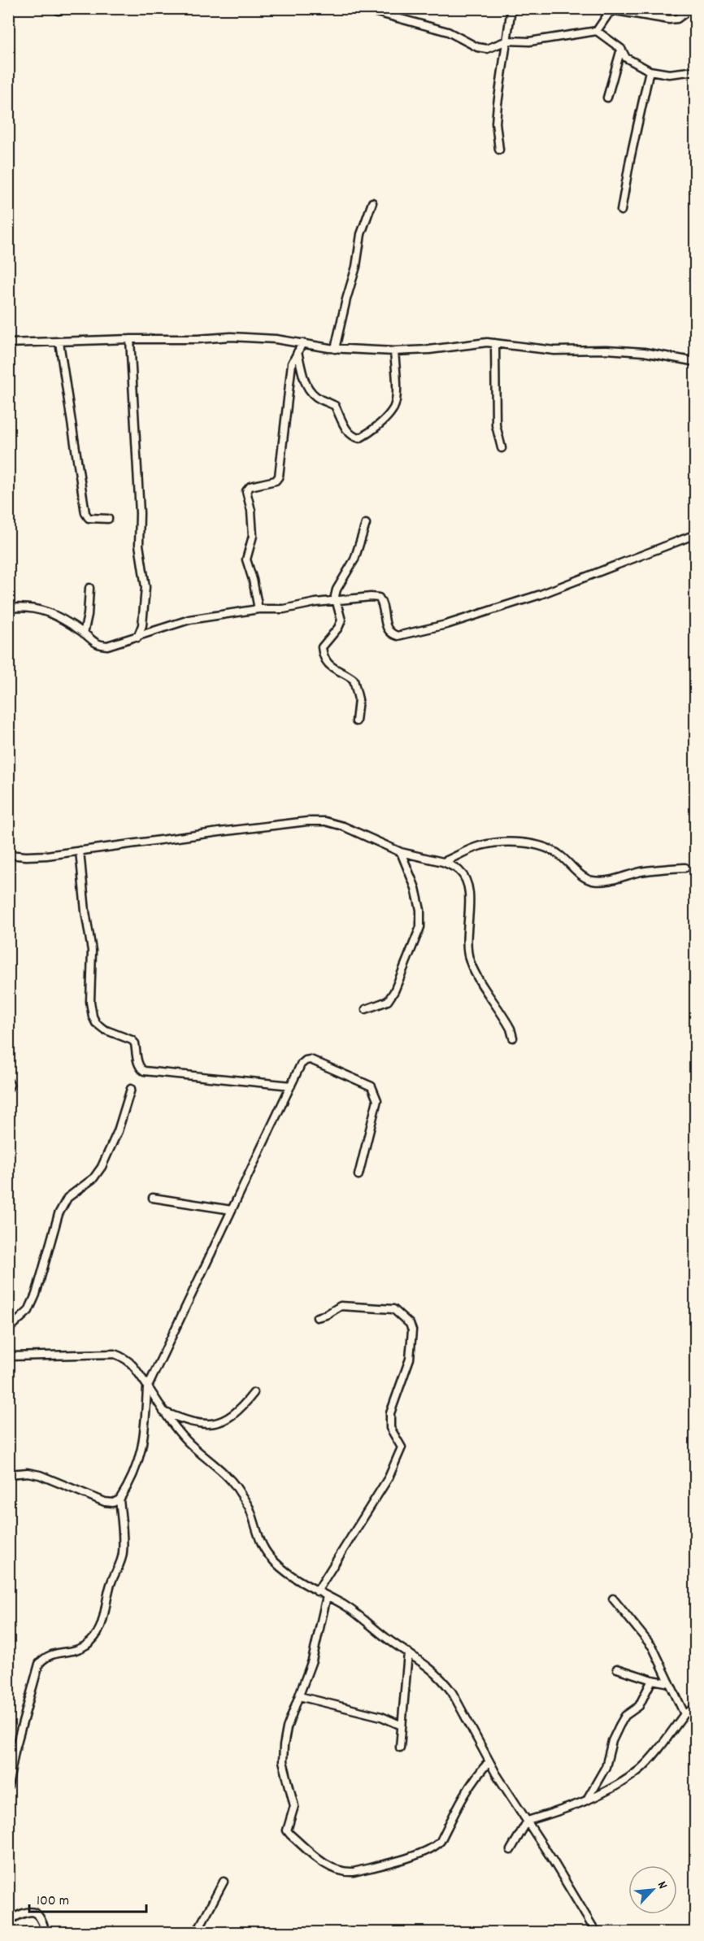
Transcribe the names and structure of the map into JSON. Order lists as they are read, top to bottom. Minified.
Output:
{"scale_bar":"100 m","north":"top right"}
